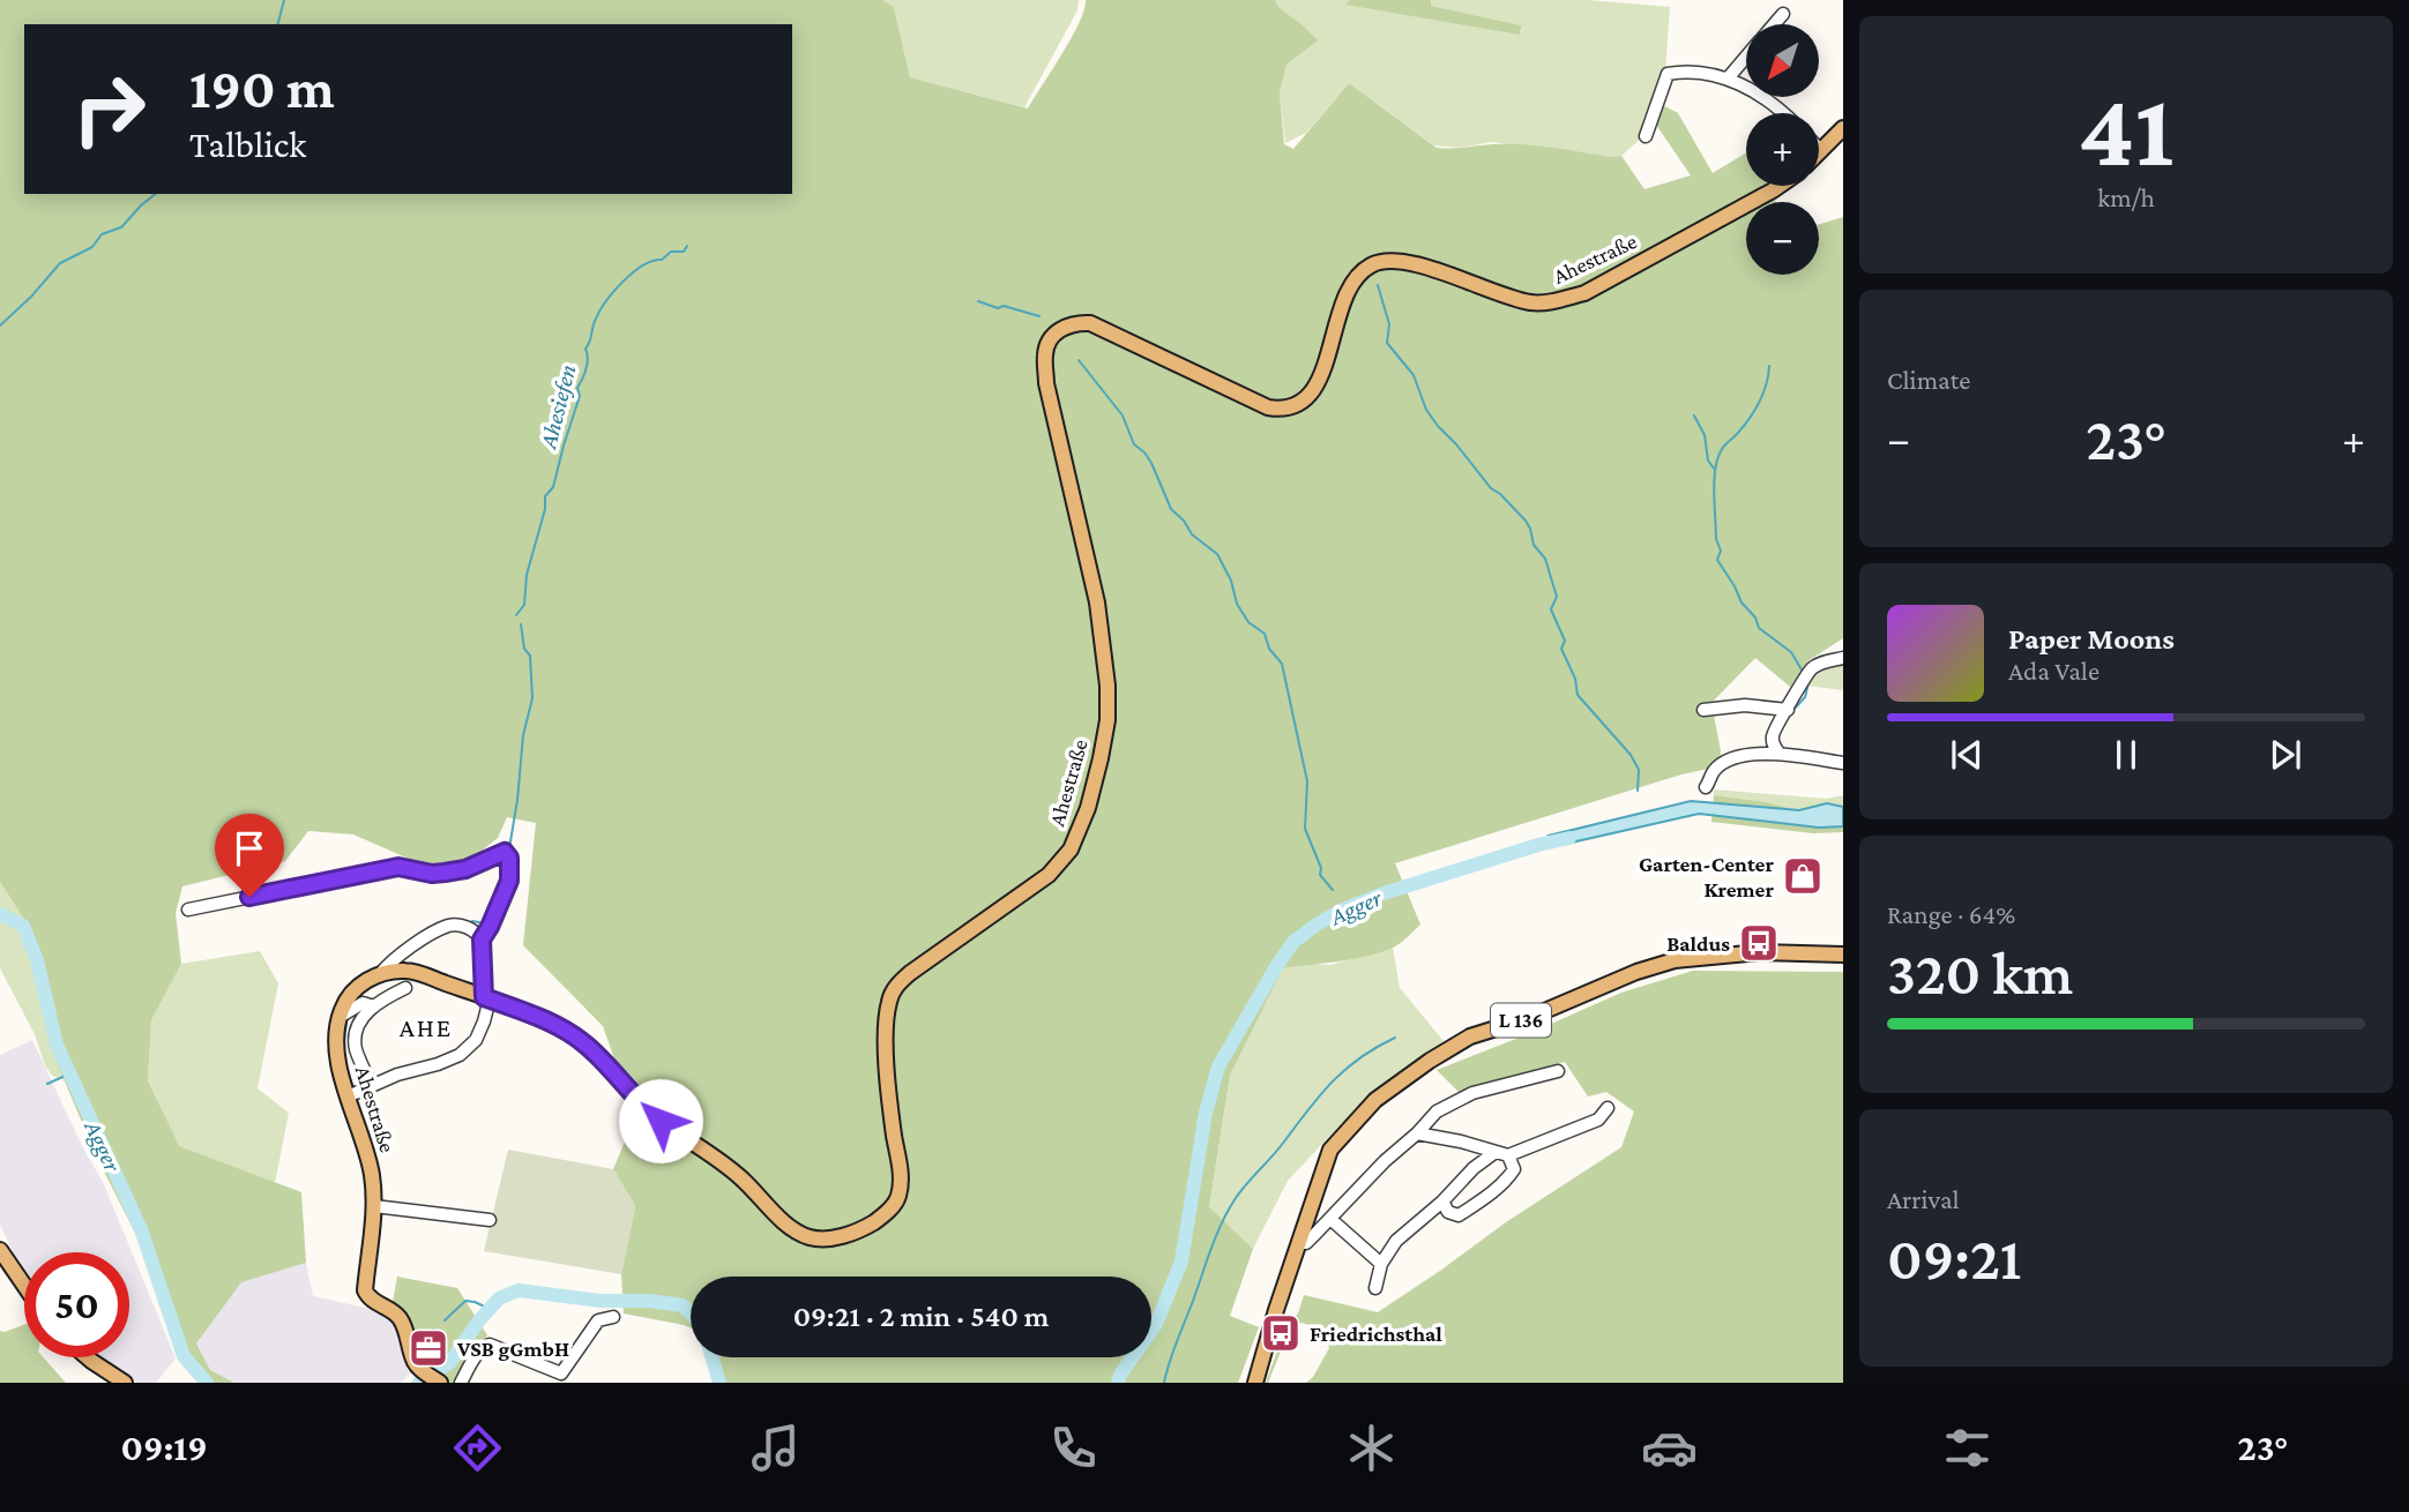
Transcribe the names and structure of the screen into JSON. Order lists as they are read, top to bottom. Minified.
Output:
{"streets":{"main road":["Ahestraße","L 136"]},"districts":["AHE"],"water":["Ahesiefen","Agger"],"places":{"shop":["Garten-Center Kremer"],"bus stop":["Baldus","Friedrichsthal"],"office":["VSB gGmbH"]},"north":"bottom left","page":{"tile":[["41","km/h"],"Climate",["Range · 64%","320 km"],["Arrival","09:21"]],"map_buttons":["+","−"],"turn":["190 m","Talblick"],"heat":["−","23°","+"],"song":["Paper Moons","Ada Vale"],"limit":"50","trip":"09:21 · 2 min · 540 m","tabs":["09:19","23°"]}}
